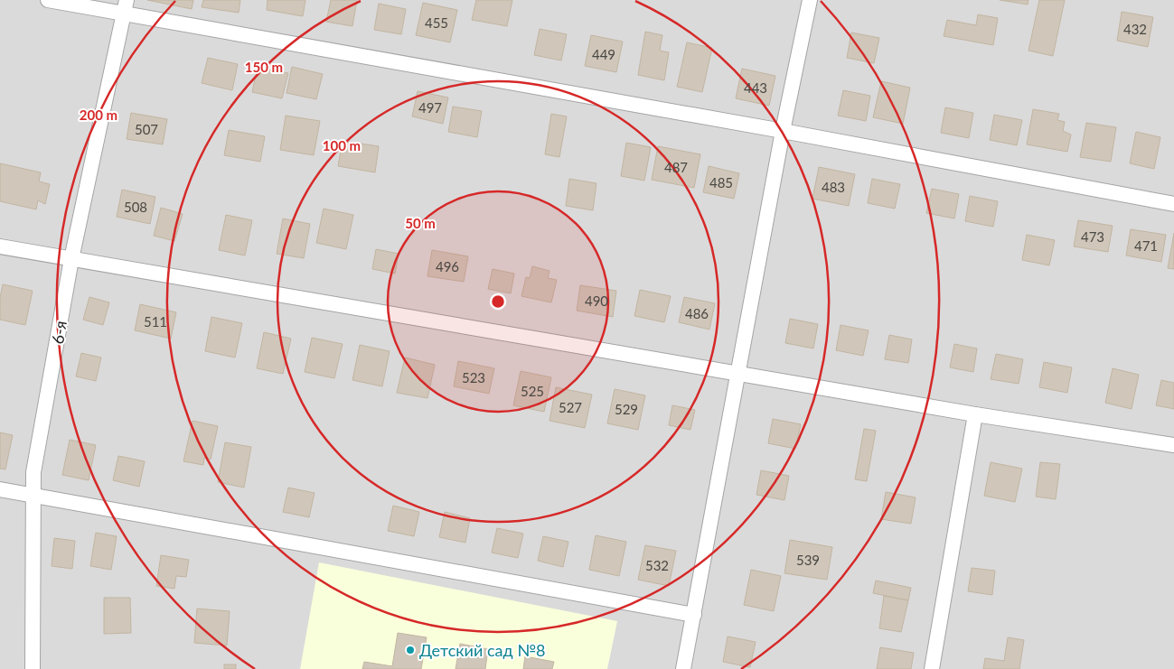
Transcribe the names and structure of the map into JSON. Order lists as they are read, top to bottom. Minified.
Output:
{"streets":{"street":["6-я"]},"places":["Детский сад №8"],"house_numbers":["455","432","449","443","497","507","487","485","483","508","473","471","496","490","486","511","523","525","527","529","539","532"],"rings":["150 m","200 m","100 m","50 m"]}
